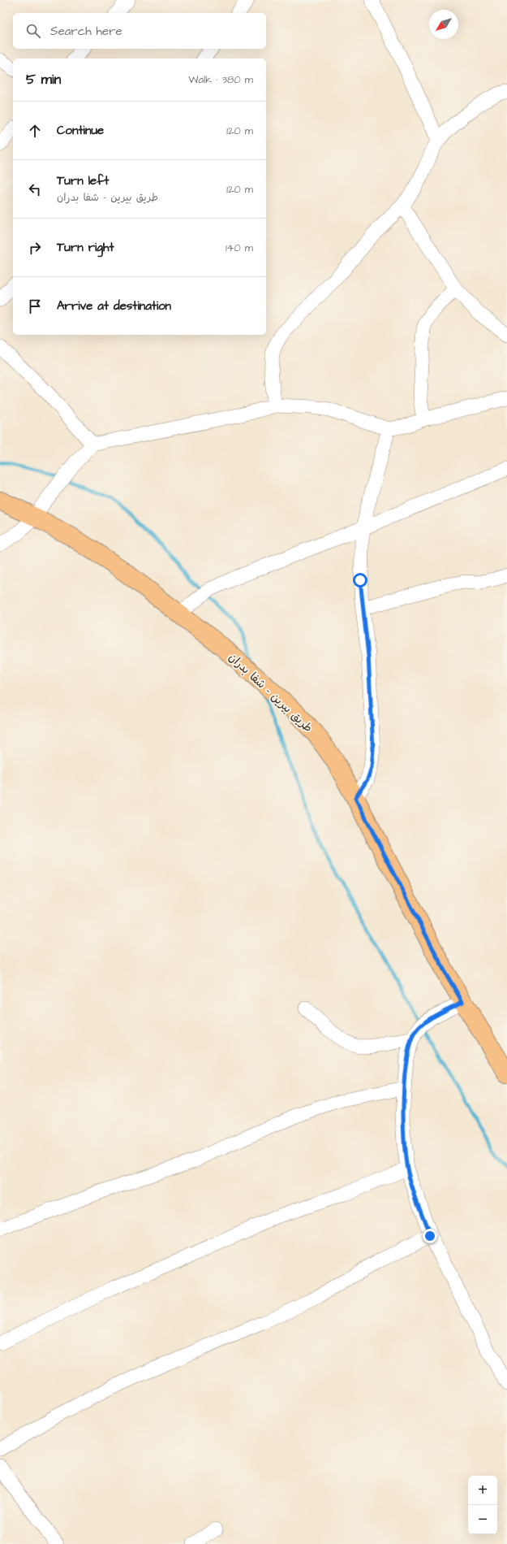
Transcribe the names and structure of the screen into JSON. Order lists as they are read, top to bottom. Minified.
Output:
{"streets":{"main road":["طريق بيرين - شفا بدران"]},"north":"bottom left","page":{"search":"Search here","heading":["5 min","Walk · 380 m"],"list":[["Continue","120 m"],["Turn left","طريق بيرين - شفا بدران","120 m"],["Turn right","140 m"],"Arrive at destination"],"map_buttons":["+","−"]}}
